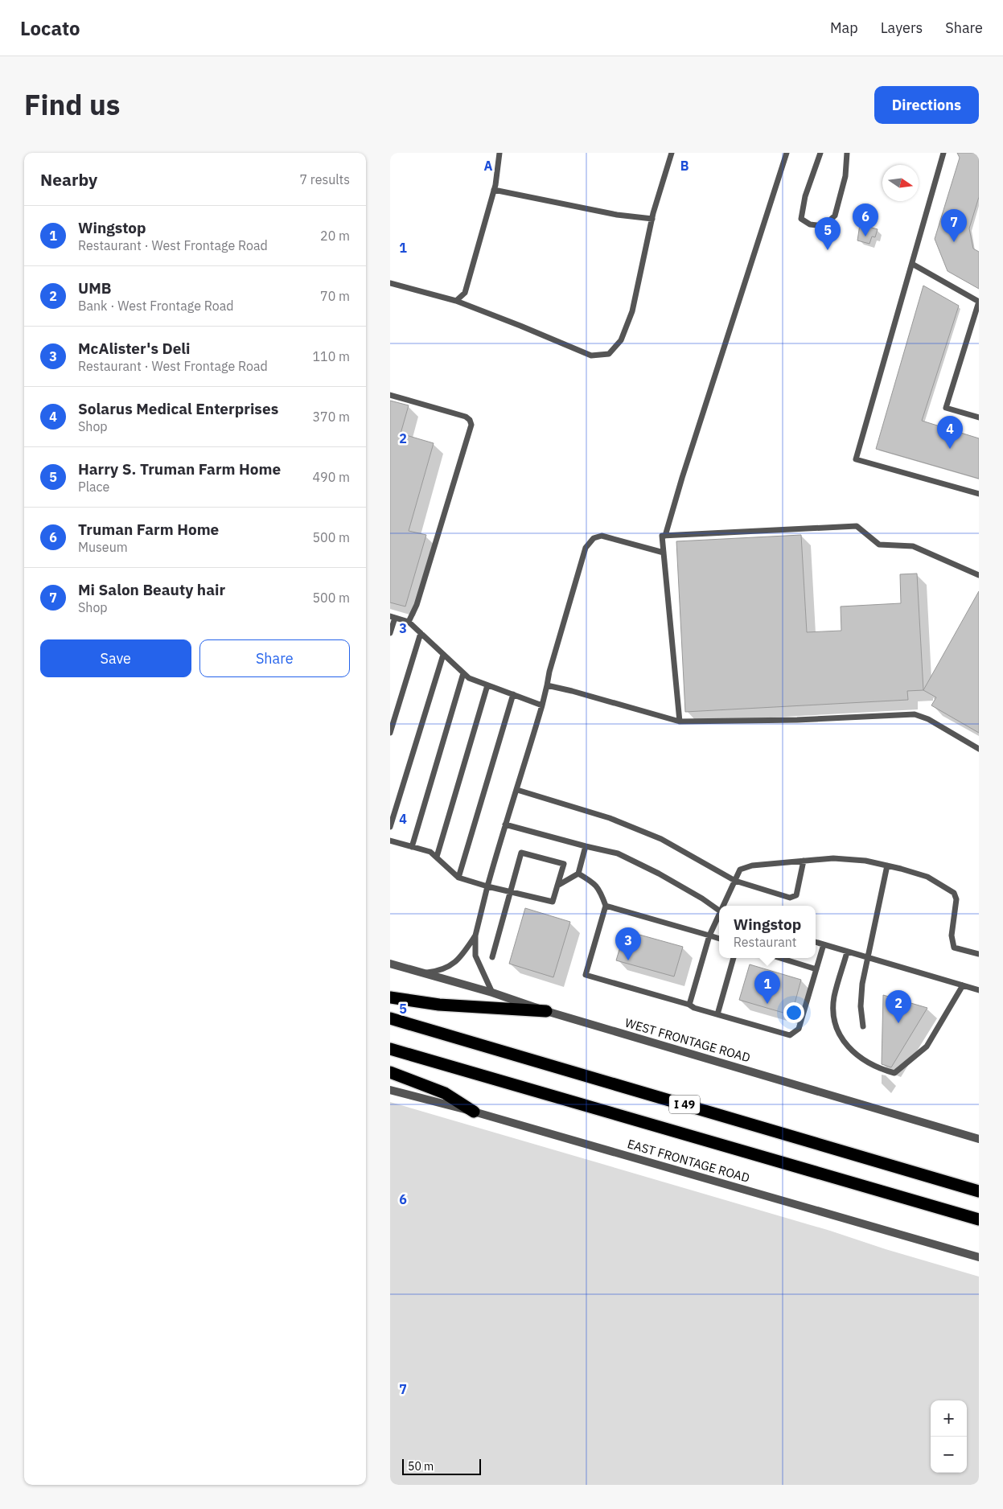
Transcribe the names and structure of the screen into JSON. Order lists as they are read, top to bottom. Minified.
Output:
{"streets":{"highway":["I 49"],"street":["WEST FRONTAGE ROAD","EAST FRONTAGE ROAD"]},"scale_bar":"50 m","north":"right","page":{"header":"Locato","nav":["Map","Layers","Share"],"title":"Find us","buttons":["Directions",["Save","Share"]],"heading":["Nearby","7 results"],"pins":["6","7","5","4","3","1","2"],"list":[{"mark":"1","name":"Wingstop","note":"Restaurant · West Frontage Road","value":"20 m"},{"mark":"2","name":"UMB","note":"Bank · West Frontage Road","value":"70 m"},{"mark":"3","name":"McAlister's Deli","note":"Restaurant · West Frontage Road","value":"110 m"},{"mark":"4","name":"Solarus Medical Enterprises","note":"Shop","value":"370 m"},{"mark":"5","name":"Harry S. Truman Farm Home","note":"Place","value":"490 m"},{"mark":"6","name":"Truman Farm Home","note":"Museum","value":"500 m"},{"mark":"7","name":"Mi Salon Beauty hair","note":"Shop","value":"500 m"}],"popup":["Wingstop","Restaurant"],"map_buttons":["+","−"],"scale":"50 m"},"grid":{"columns":["A","B"],"rows":["1","2","3","4","5","6","7"]}}
